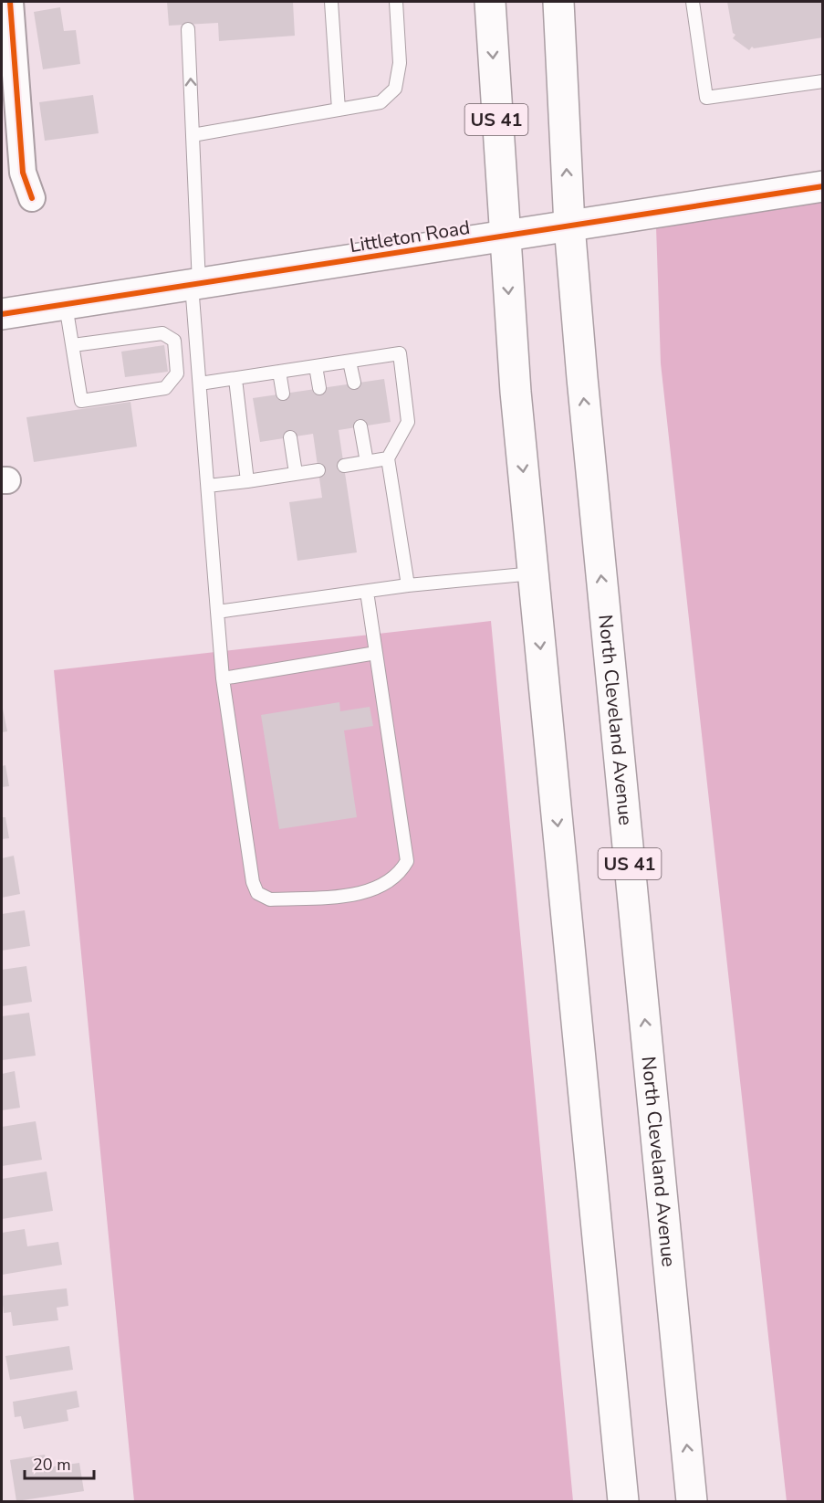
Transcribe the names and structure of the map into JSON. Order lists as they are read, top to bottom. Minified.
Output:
{"streets":{"main road":["US 41","Littleton Road","North Cleveland Avenue"]},"crossings":[["US 41","Littleton Road"],["Littleton Road","North Cleveland Avenue"]],"scale_bar":"20 m"}
